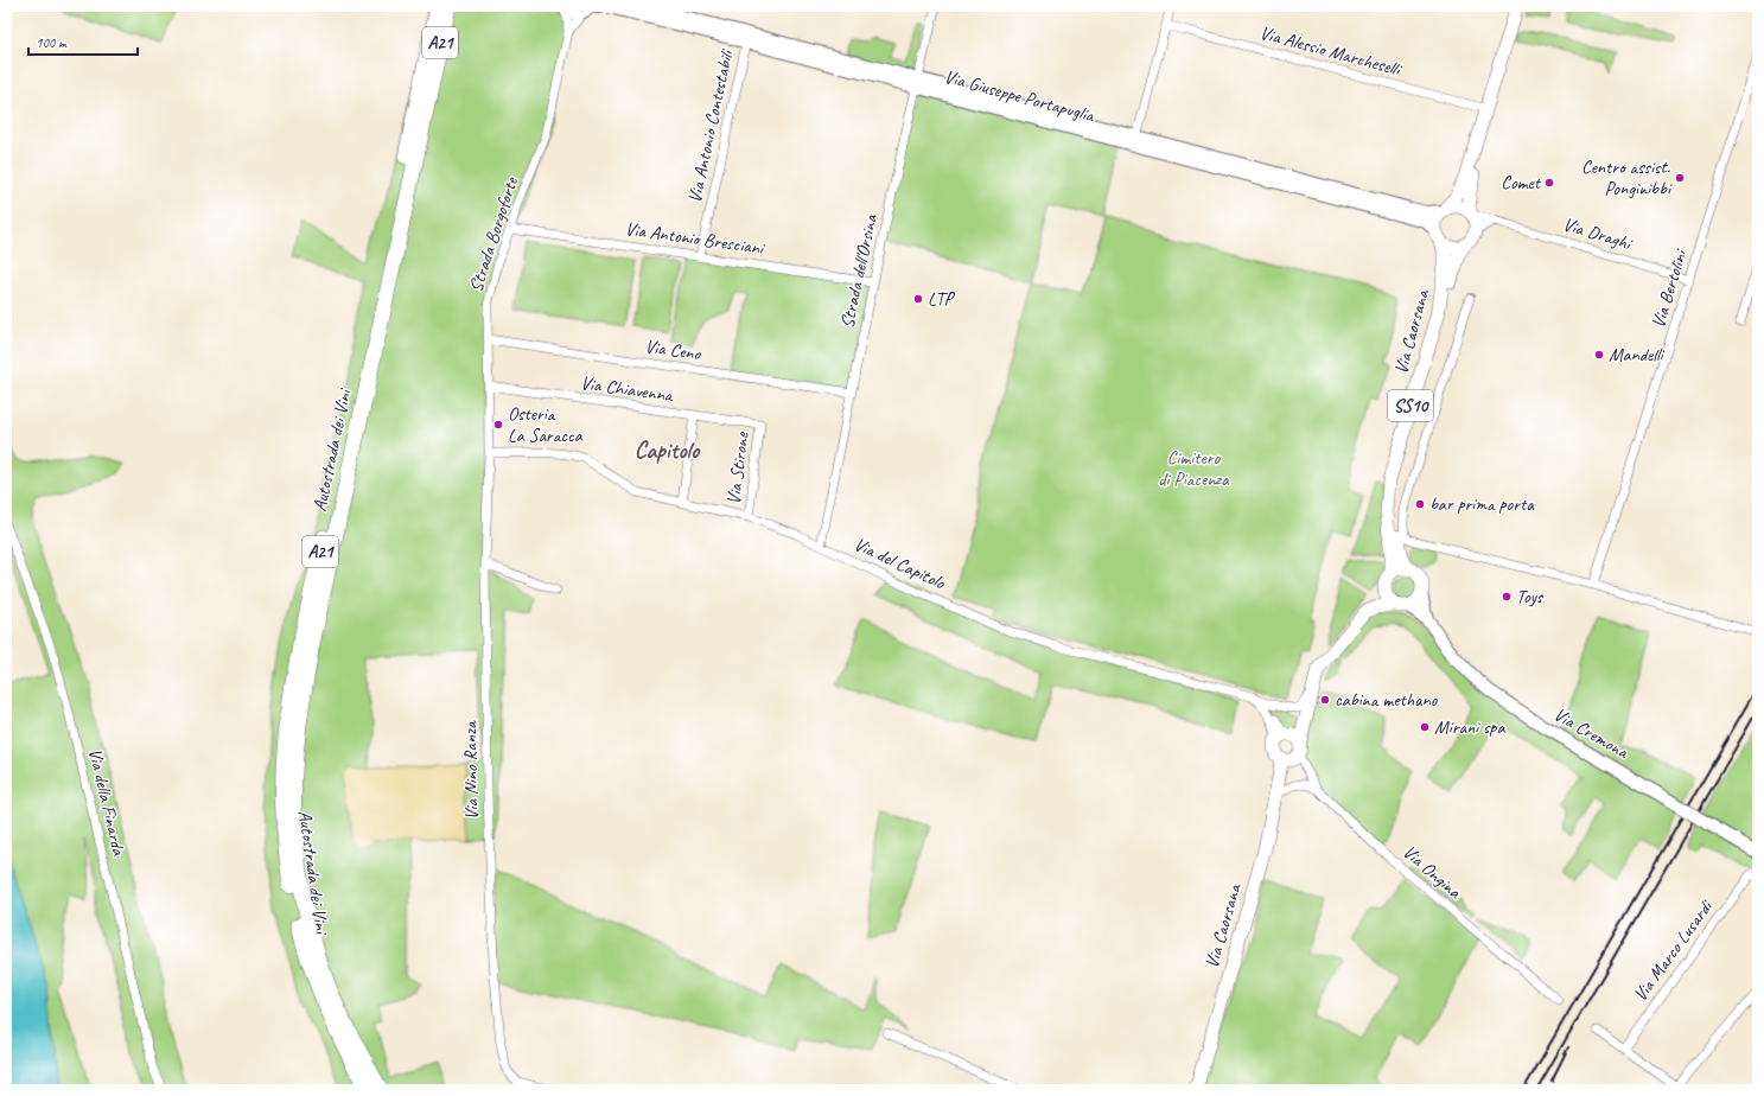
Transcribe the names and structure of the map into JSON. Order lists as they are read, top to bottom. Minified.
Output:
{"streets":{"highway":["A21","Autostrada dei Vini"],"main road":["Via Giuseppe Portapuglia","Via Caorsana","SS10","Via Cremona"],"street":["Via Alessio Marcheselli","Via Antonio Contestabili","Via Draghi","Strada Borgoforte","Via Antonio Bresciani","Strada dell'Orsina","Via Bertolini","Via Ceno","Via Chiavenna","Via Stirone","Via del Capitolo","Via Nino Ranza","Via della Finarda","Via Ongina","Via Marco Lusardi"]},"crossings":[["Via Alessio Marcheselli","SS10"],["Via Giuseppe Portapuglia","Via Antonio Contestabili"],["Via Giuseppe Portapuglia","Via Draghi"],["Via Giuseppe Portapuglia","Strada Borgoforte"],["Via Giuseppe Portapuglia","Strada dell'Orsina"],["Via Giuseppe Portapuglia","Via Caorsana"],["Via Giuseppe Portapuglia","SS10"],["Via Antonio Contestabili","Via Antonio Bresciani"],["Via Draghi","Via Bertolini"],["Via Draghi","Via Caorsana"],["Via Draghi","SS10"],["Strada Borgoforte","Via Antonio Bresciani"],["Strada Borgoforte","Via Ceno"],["Strada Borgoforte","Via Chiavenna"],["Strada Borgoforte","Via del Capitolo"],["Strada Borgoforte","Via Nino Ranza"],["Via Antonio Bresciani","Strada dell'Orsina"],["Strada dell'Orsina","Via Ceno"],["Strada dell'Orsina","Via del Capitolo"],["Via Caorsana","SS10"],["Via Chiavenna","Via Stirone"],["SS10","Via Cremona"],["Via Stirone","Via del Capitolo"],["Via del Capitolo","Via Nino Ranza"]],"districts":["Capitolo"],"parks":["Cimitero di Piacenza"],"places":["Centro assist. Ponginibbi","Comet","LTP","Mandelli","Osteria La Saracca","bar prima porta","Toys","cabina methano","Mirani spa"],"scale_bar":"100 m"}
